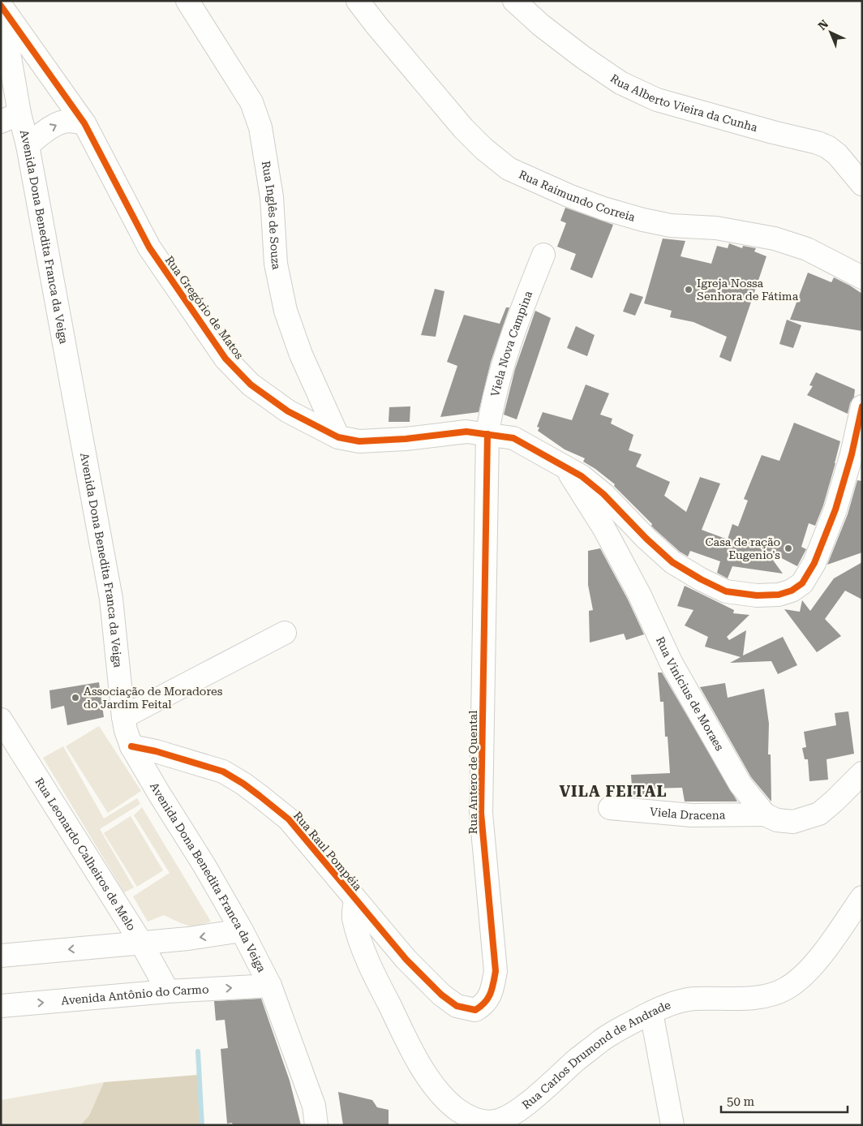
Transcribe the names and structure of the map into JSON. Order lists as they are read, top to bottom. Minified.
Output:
{"streets":{"street":["Rua Alberto Vieira da Cunha","Rua Raimundo Correia","Rua Inglês de Souza","Avenida Dona Benedita Franca da Veiga","Rua Gregório de Matos","Viela Nova Campina","Rua Vinícius de Moraes","Rua Antero de Quental","Viela Dracena","Rua Raul Pompéia","Rua Leonardo Calheiros de Melo","Avenida Antônio do Carmo","Rua Carlos Drumond de Andrade"]},"crossings":[["Rua Inglês de Souza","Rua Gregório de Matos"],["Avenida Dona Benedita Franca da Veiga","Rua Gregório de Matos"],["Avenida Dona Benedita Franca da Veiga","Rua Raul Pompéia"],["Avenida Dona Benedita Franca da Veiga","Avenida Antônio do Carmo"],["Rua Gregório de Matos","Viela Nova Campina"],["Rua Gregório de Matos","Rua Vinícius de Moraes"],["Rua Gregório de Matos","Rua Antero de Quental"],["Viela Nova Campina","Rua Antero de Quental"],["Rua Vinícius de Moraes","Viela Dracena"],["Rua Antero de Quental","Rua Raul Pompéia"],["Rua Antero de Quental","Rua Carlos Drumond de Andrade"],["Rua Raul Pompéia","Rua Carlos Drumond de Andrade"],["Rua Leonardo Calheiros de Melo","Avenida Antônio do Carmo"]],"districts":["VILA FEITAL"],"places":["Igreja Nossa Senhora de Fátima","Casa de ração Eugenio's","Associação de Moradores do Jardim Feital"],"scale_bar":"50 m","north":"top left"}
